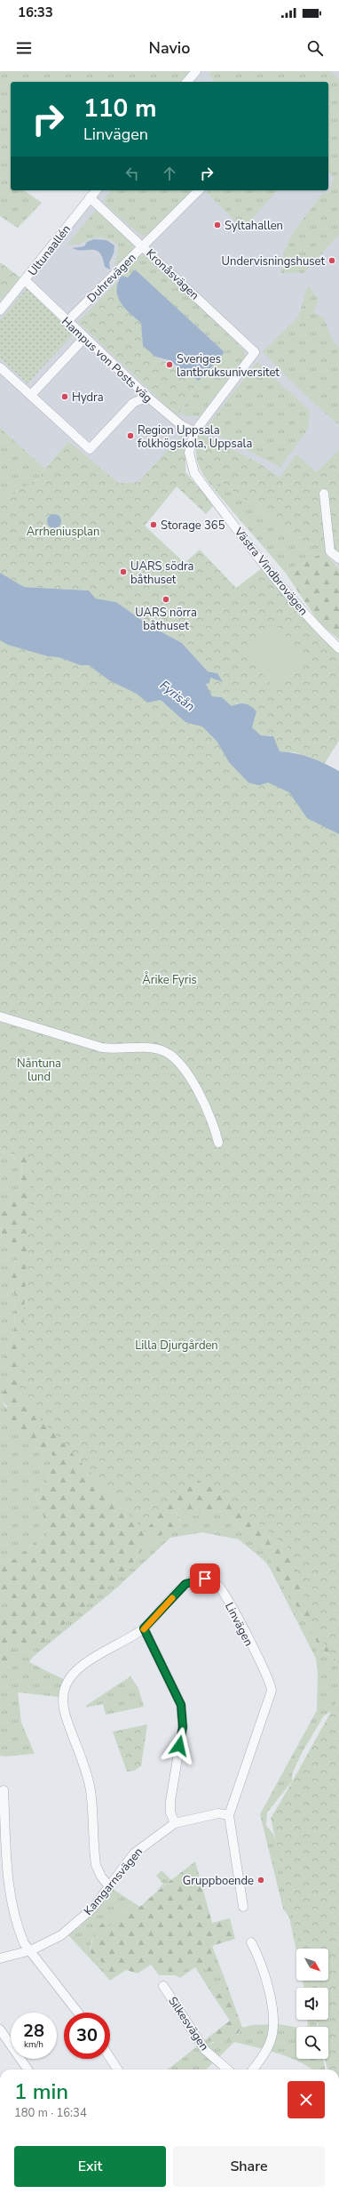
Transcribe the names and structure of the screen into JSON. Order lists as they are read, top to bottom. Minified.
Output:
{"streets":{"street":["Ultunaallén","Kronåsvägen","Duhrevägen","Hampus von Posts väg","Västra Vindbrovägen","Linvägen","Kamgarnsvägen","Silkesvägen"]},"crossings":[["Ultunaallén","Kronåsvägen"],["Ultunaallén","Hampus von Posts väg"],["Kronåsvägen","Duhrevägen"],["Kronåsvägen","Hampus von Posts väg"],["Kronåsvägen","Västra Vindbrovägen"],["Duhrevägen","Hampus von Posts väg"],["Hampus von Posts väg","Västra Vindbrovägen"],["Linvägen","Kamgarnsvägen"]],"water":["Fyrisån"],"parks":["Arrheniusplan","Årike Fyris","Nåntuna lund","Lilla Djurgården"],"places":["Syltahallen","Undervisningshuset","Sveriges lantbruksuniversitet","Hydra","Region Uppsala folkhögskola, Uppsala","Storage 365","UARS södra båthuset","UARS nörra båthuset","Gruppboende"],"north":"bottom right","page":{"status":"16:33","header":"Navio","turn":["110 m","Linvägen"],"speed":"28 km/h","limit":"30","heading":["1 min","180 m · 16:34"],"buttons":["Exit","Share"]}}
